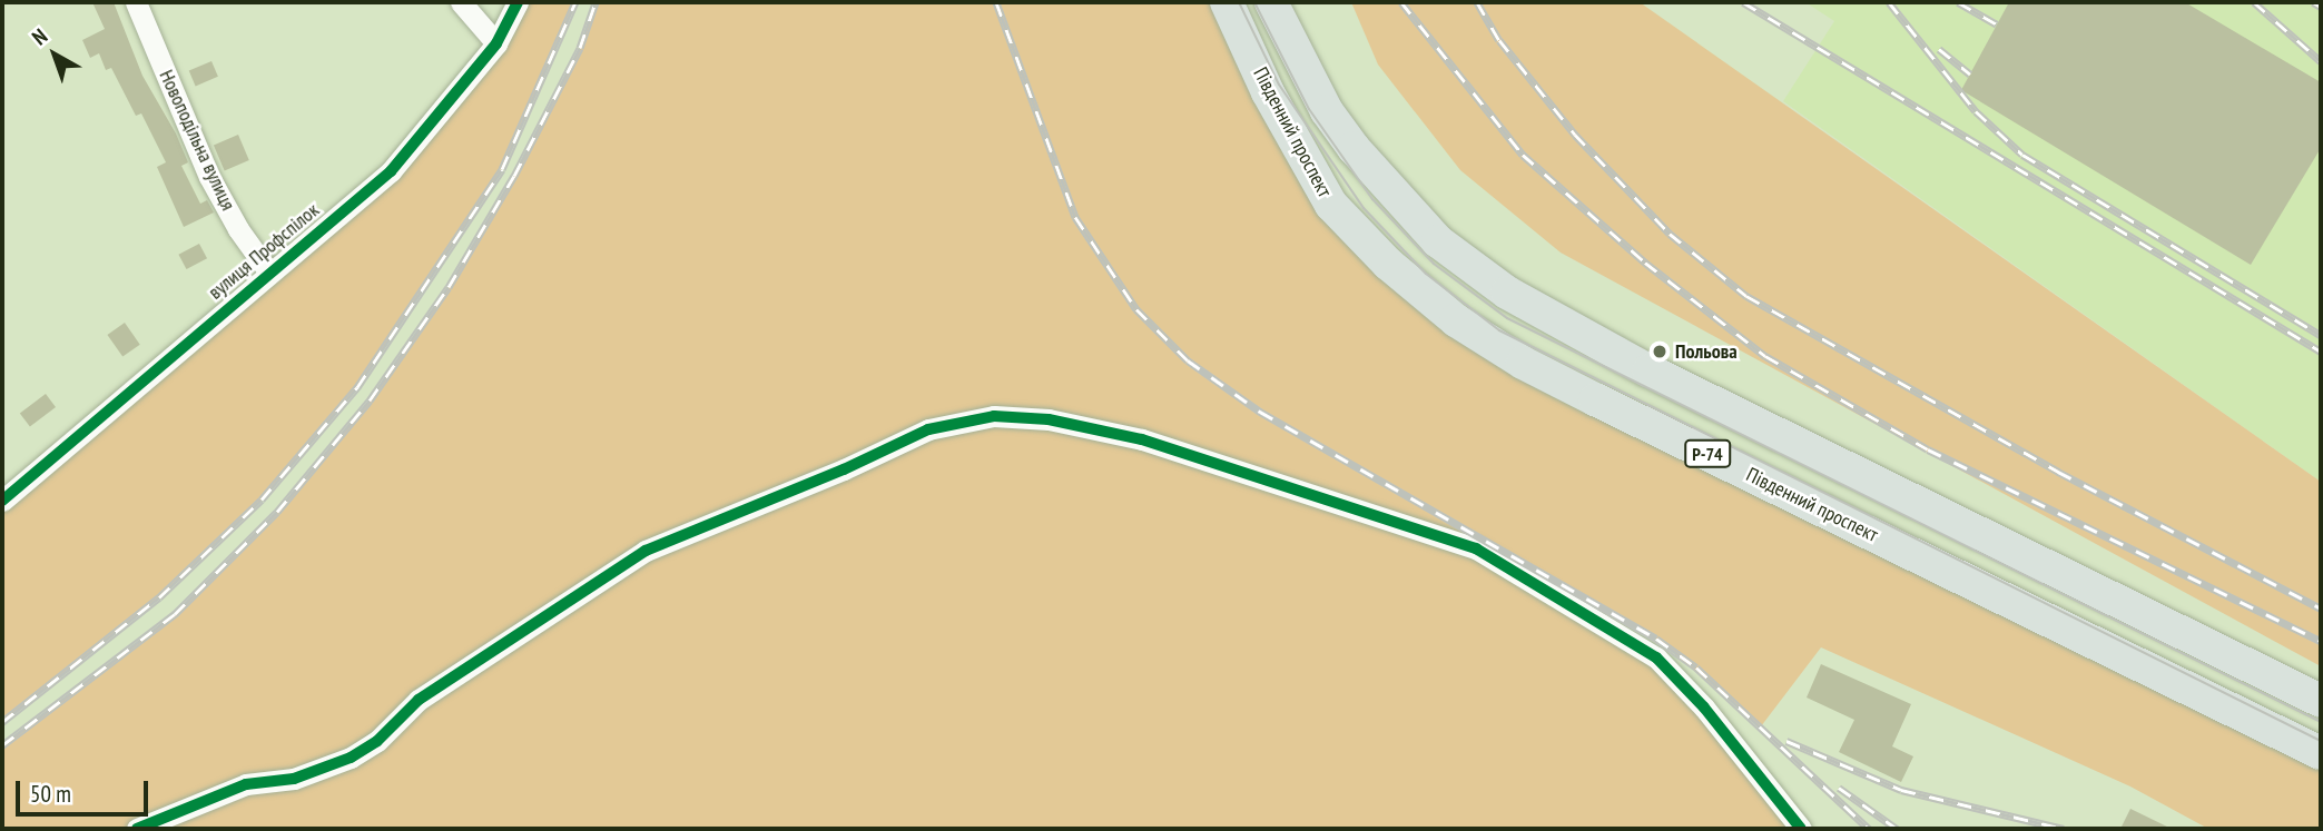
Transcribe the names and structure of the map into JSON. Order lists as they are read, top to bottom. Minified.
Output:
{"streets":{"main road":["Південний проспект","Р-74"],"street":["Новоподільна вулиця","вулиця Профспілок"]},"crossings":[["Новоподільна вулиця","вулиця Профспілок"]],"places":["Польова"],"scale_bar":"50 m","north":"top left"}
